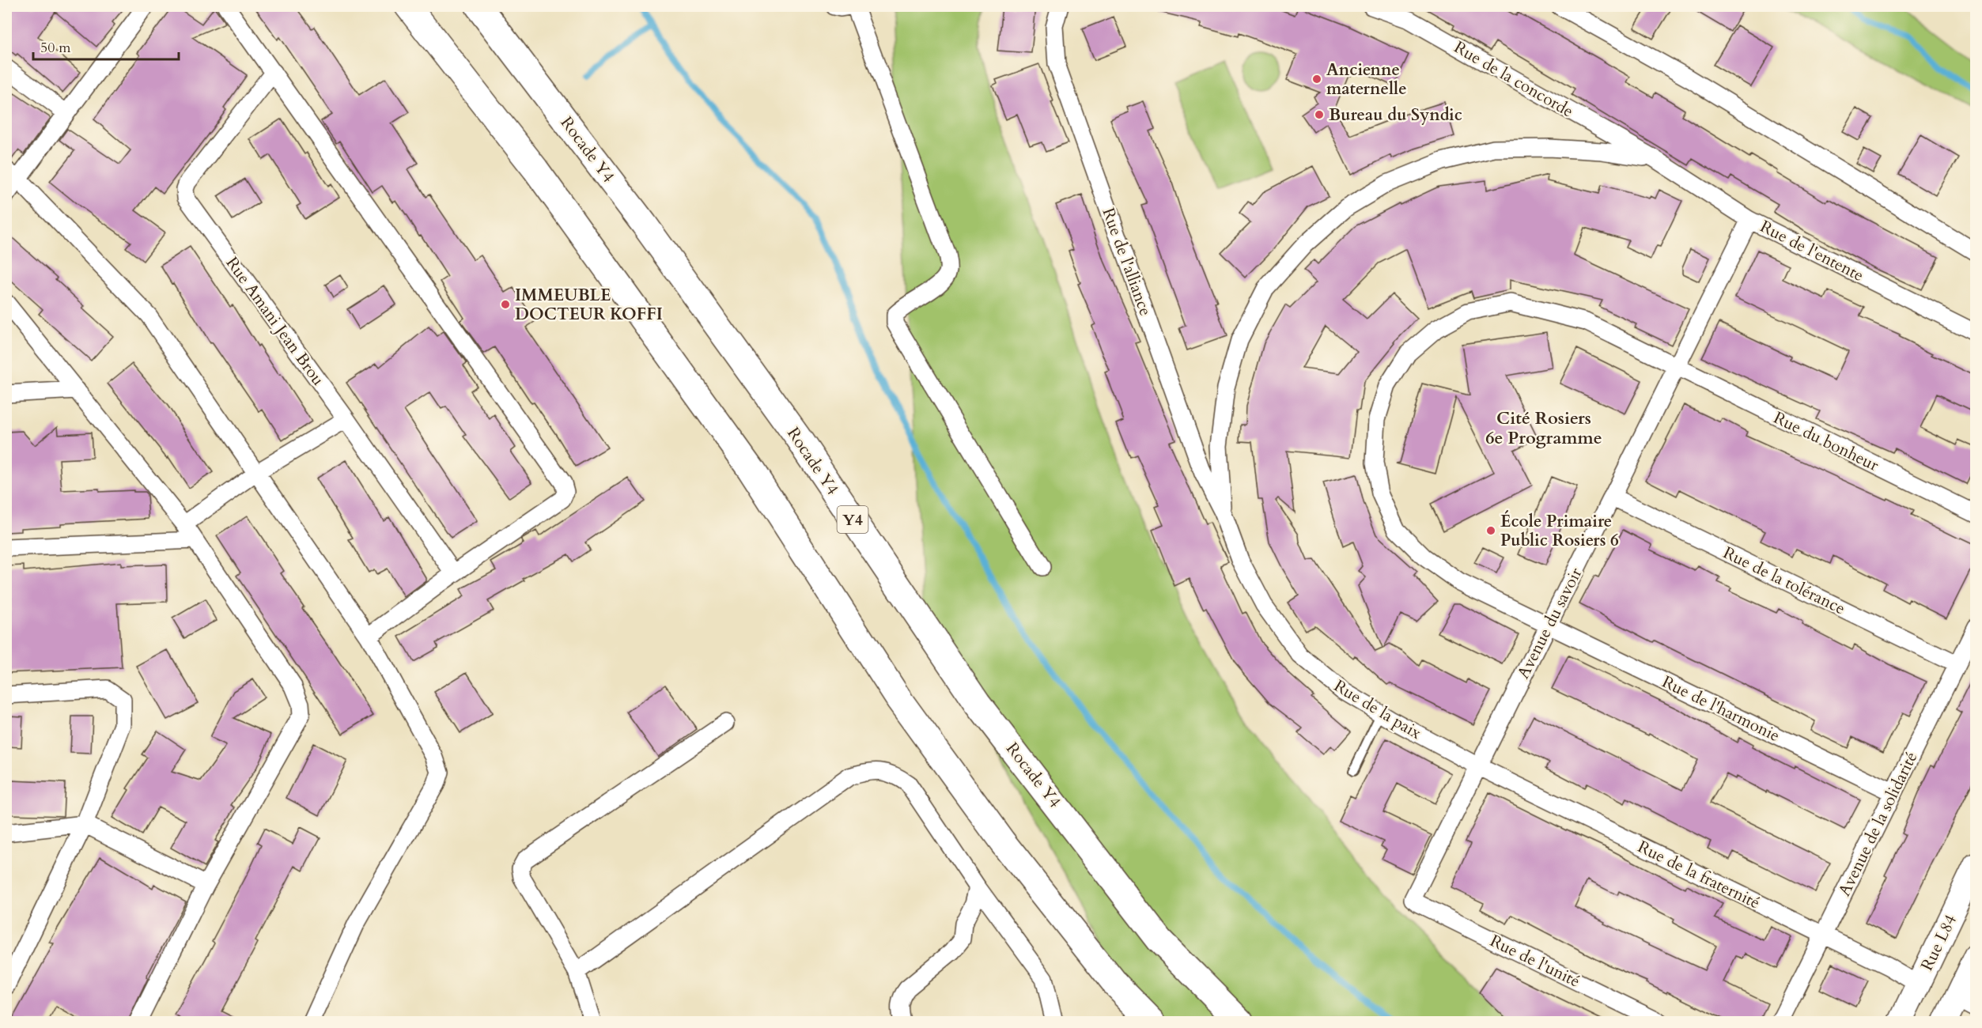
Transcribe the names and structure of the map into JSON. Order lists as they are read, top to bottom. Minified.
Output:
{"streets":{"highway":["Rocade Y4","Y4"],"main road":["Rue L84"],"street":["Rue de la concorde","Rue de l'entente","Rue de l'alliance","Rue Amani Jean Brou","Rue du bonheur","Rue de la tolérance","Avenue du savoir","Rue de l'harmonie","Rue de la paix","Avenue de la solidarité","Rue de la fraternité","Rue de l'unité"]},"crossings":[["Rue de la concorde","Rue de l'entente"],["Rue de l'entente","Avenue du savoir"],["Rue de l'alliance","Rue de la paix"],["Rue du bonheur","Avenue du savoir"],["Rue du bonheur","Rue de l'harmonie"],["Rue de la tolérance","Avenue du savoir"],["Rue de la tolérance","Avenue de la solidarité"],["Avenue du savoir","Rue de l'harmonie"],["Avenue du savoir","Rue de la paix"],["Avenue du savoir","Rue de la fraternité"],["Avenue du savoir","Rue de l'unité"],["Rue de l'harmonie","Avenue de la solidarité"],["Rue de la paix","Rue de la fraternité"],["Avenue de la solidarité","Rue de la fraternité"],["Rue de la fraternité","Rue L84"]],"districts":["Cité Rosiers 6e Programme"],"places":["Ancienne maternelle","Bureau du Syndic","IMMEUBLE DOCTEUR KOFFI","École Primaire Public Rosiers 6"],"scale_bar":"50 m"}
